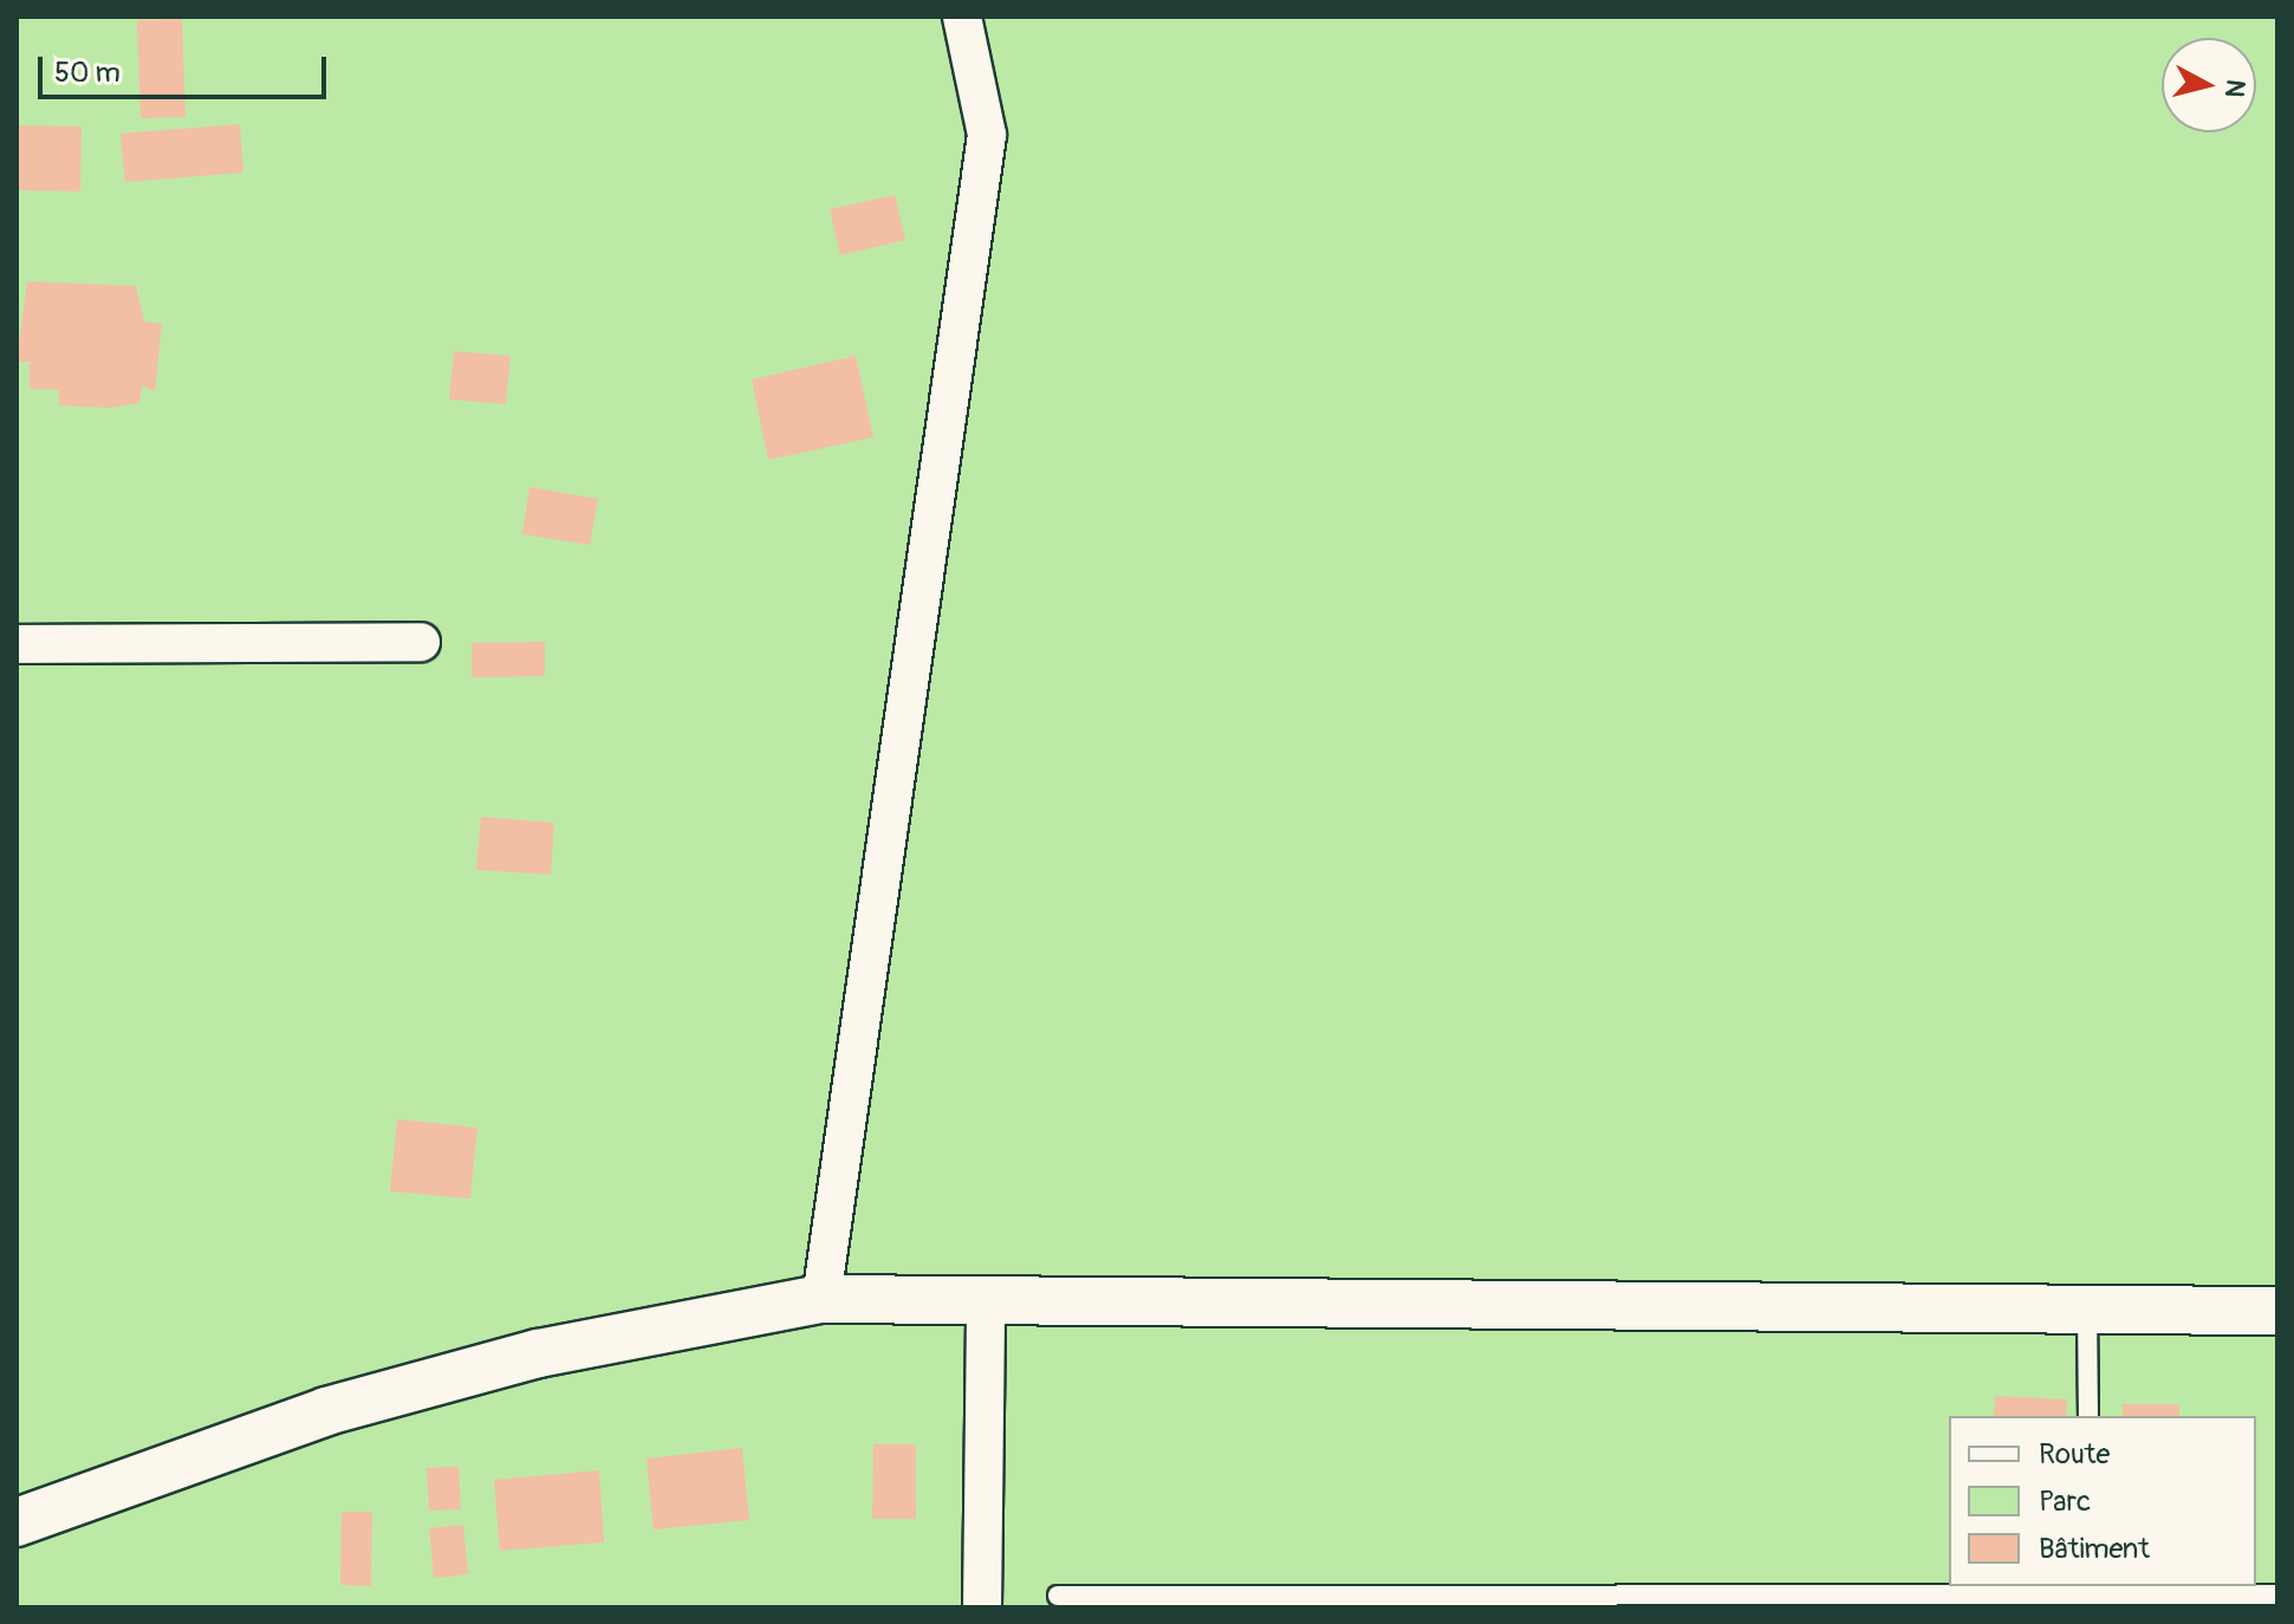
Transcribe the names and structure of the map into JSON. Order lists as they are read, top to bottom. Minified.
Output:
{"legend":["Route","Parc","Bâtiment"],"scale_bar":"50 m","north":"right"}
